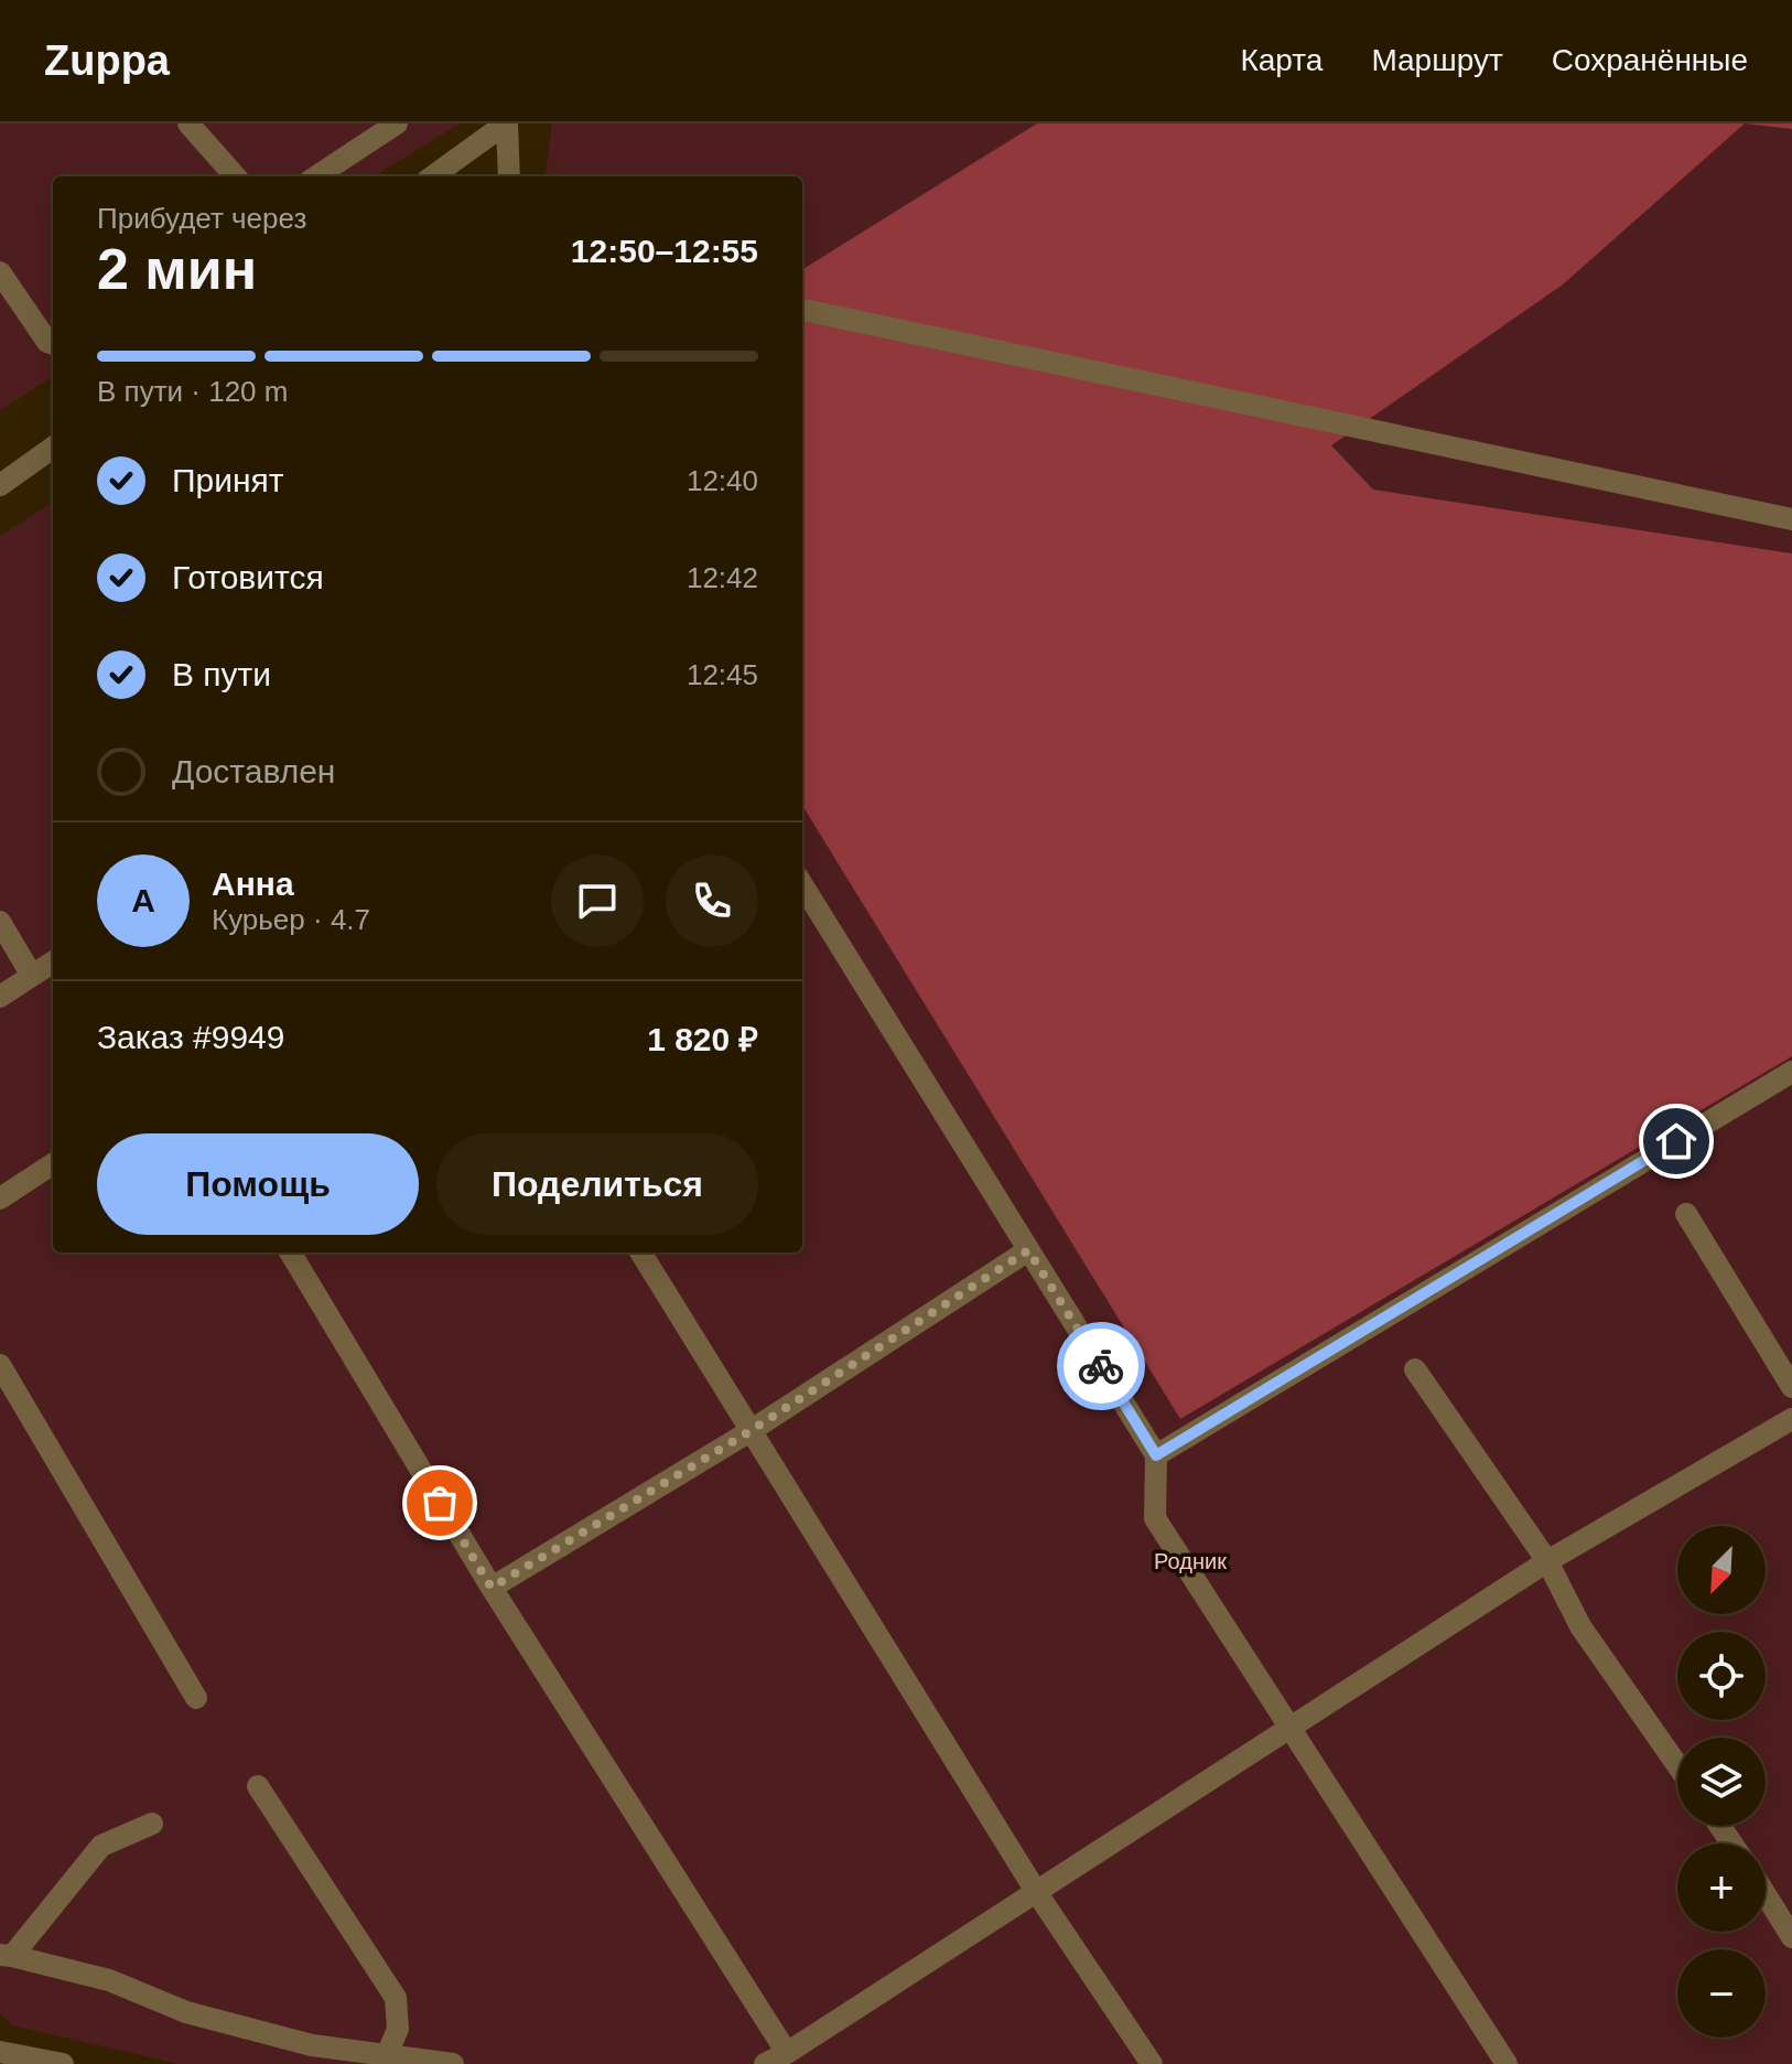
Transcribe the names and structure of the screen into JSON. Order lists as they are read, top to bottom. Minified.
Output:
{"parks":["Родник"],"north":"bottom left","page":{"header":"Zuppa","nav":["Карта","Маршрут","Сохранённые"],"heading":["2 мин","Прибудет через","12:50–12:55"],"panel":["Анна","Курьер · 4.7","Заказ #9949","1 820 ₽"],"bar":"В пути · 120 m","list":[["Принят","12:40"],["Готовится","12:42"],["В пути","12:45"],"Доставлен"],"round":"А","buttons":["Помощь","Поделиться"],"map_buttons":["+","−"]}}
